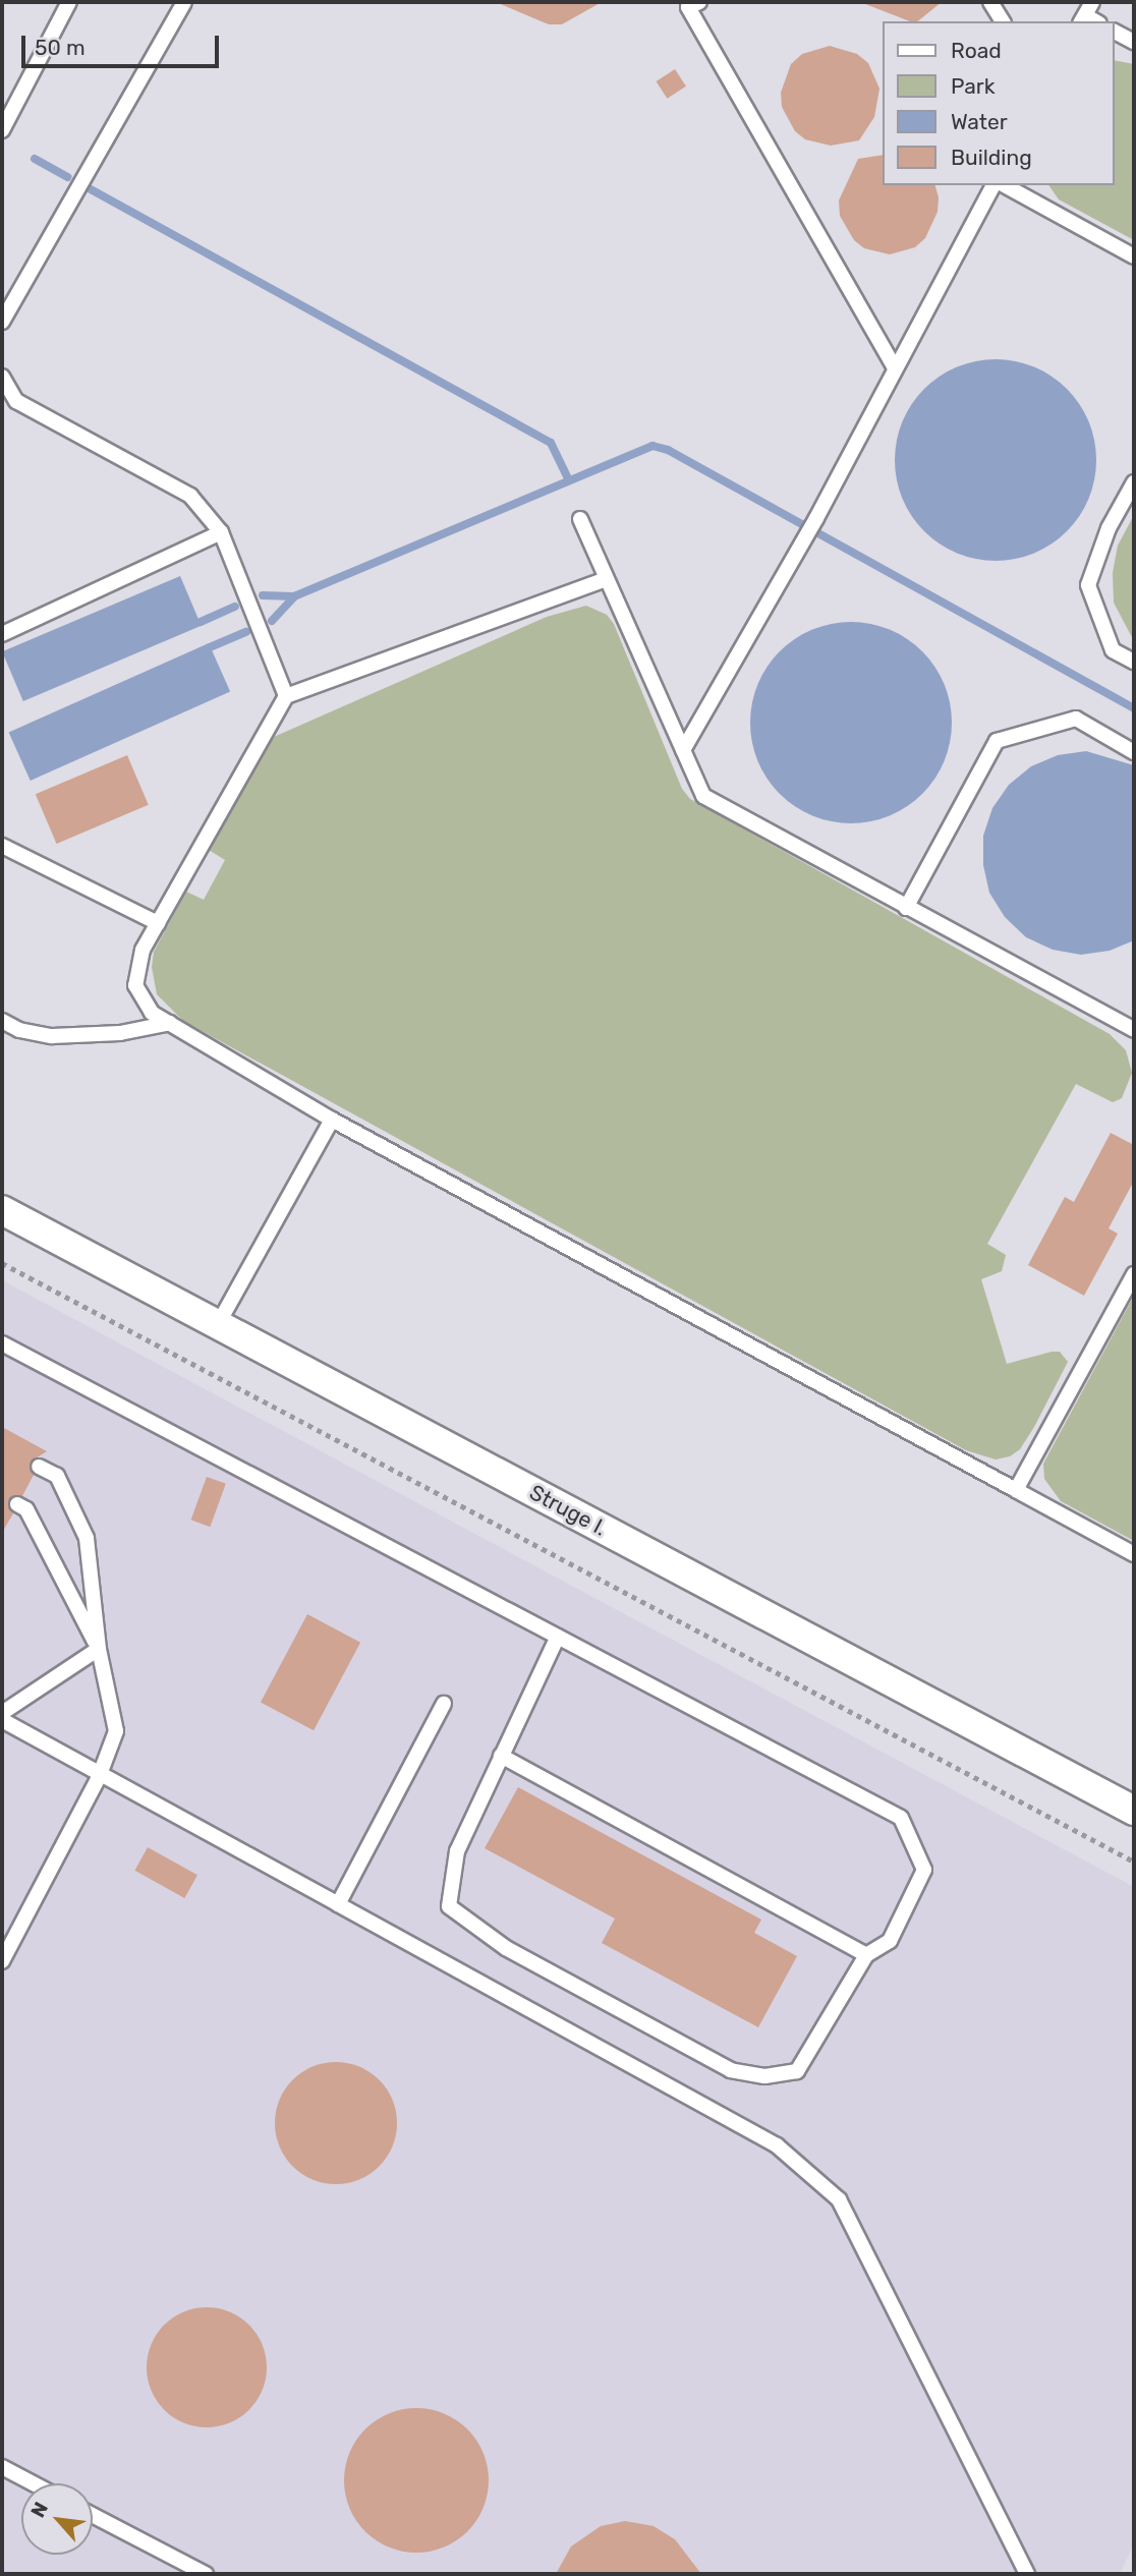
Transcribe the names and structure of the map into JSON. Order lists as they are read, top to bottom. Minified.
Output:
{"streets":{"street":["Struge I."]},"legend":["Road","Park","Water","Building"],"scale_bar":"50 m","north":"top left"}
